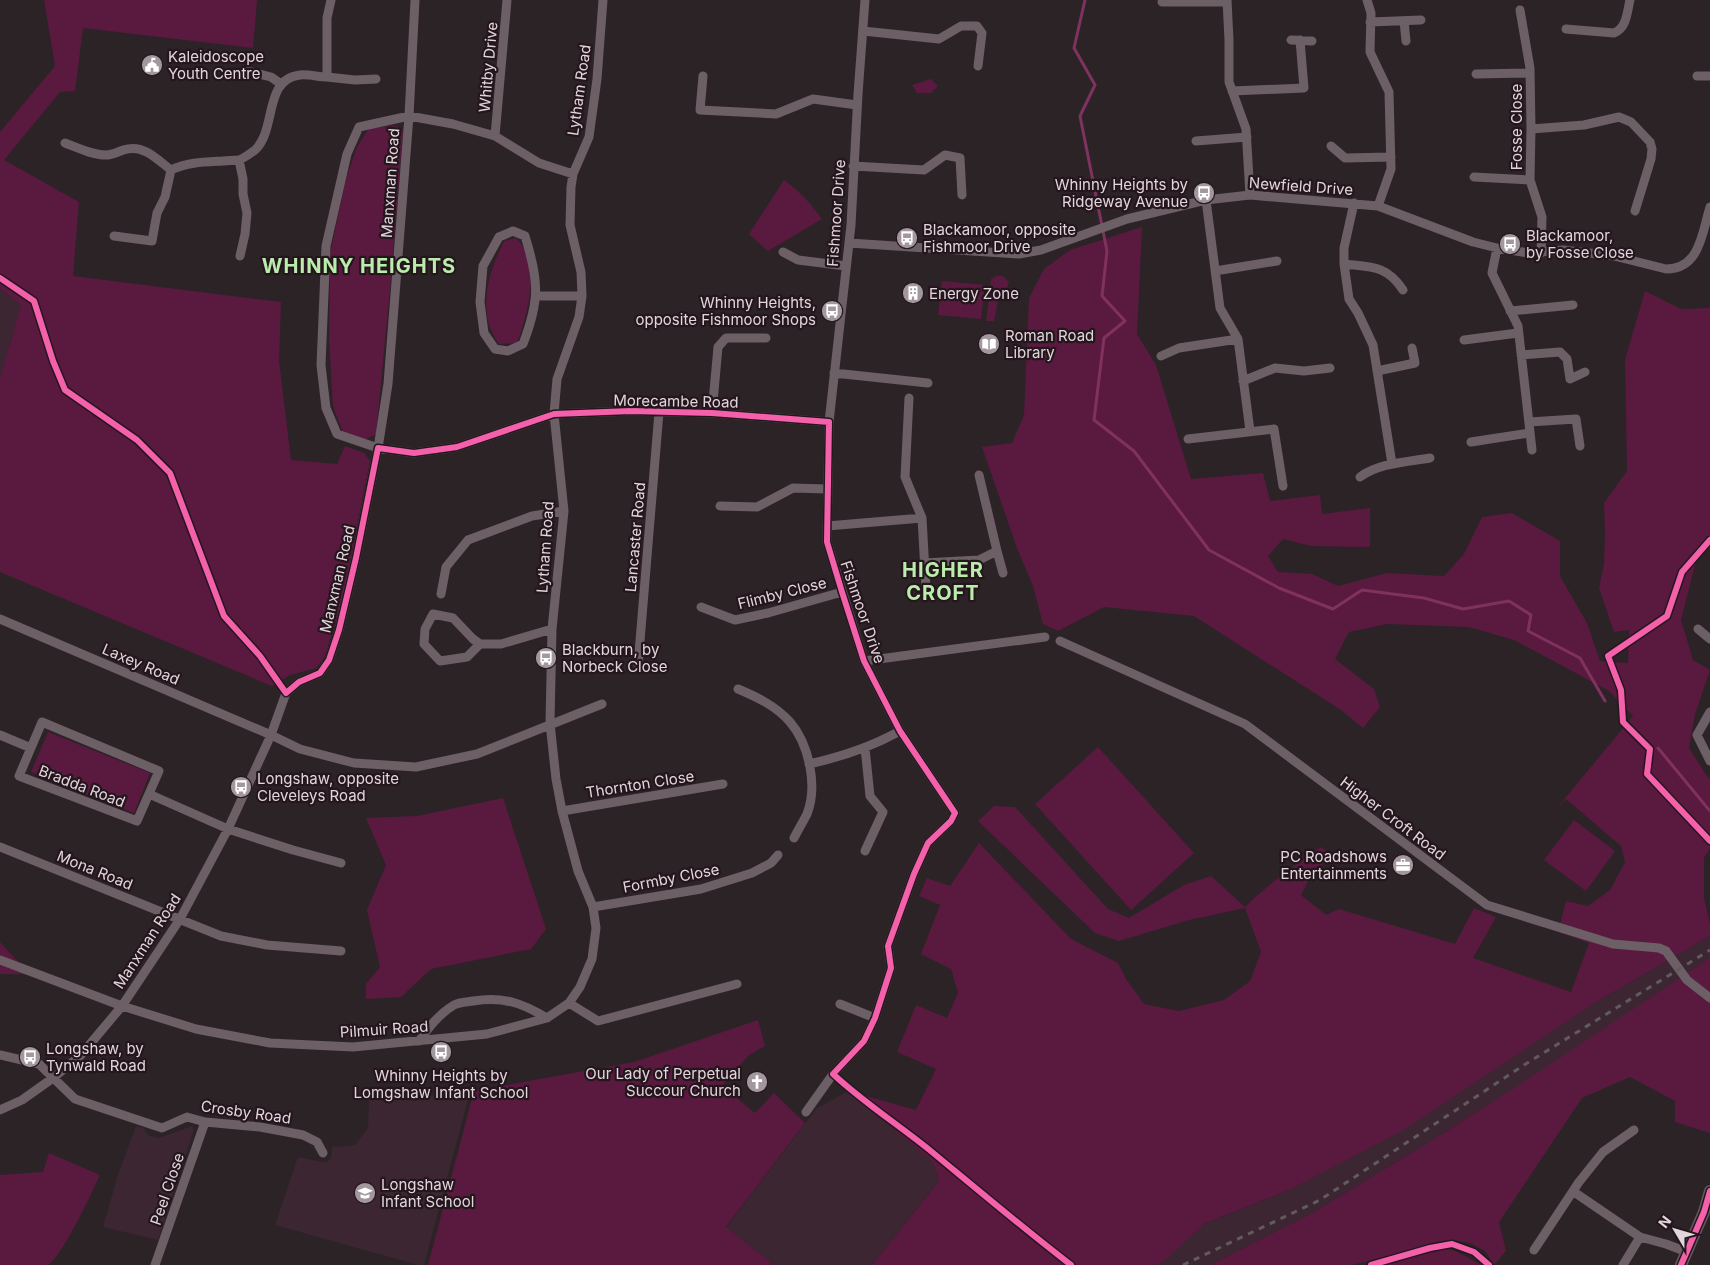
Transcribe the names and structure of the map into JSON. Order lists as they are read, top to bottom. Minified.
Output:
{"streets":{"street":["Whitby Drive","Lytham Road","Fosse Close","Manxman Road","Newfield Drive","Fishmoor Drive","Morecambe Road","Lancaster Road","Flimby Close","Laxey Road","Thornton Close","Bradda Road","Higher Croft Road","Mona Road","Formby Close","Pilmuir Road","Crosby Road","Peel Close"]},"crossings":[["Lytham Road","Morecambe Road"],["Lytham Road","Laxey Road"],["Lytham Road","Thornton Close"],["Lytham Road","Formby Close"],["Lytham Road","Pilmuir Road"],["Fosse Close","Newfield Drive"],["Manxman Road","Morecambe Road"],["Manxman Road","Laxey Road"],["Manxman Road","Bradda Road"],["Manxman Road","Mona Road"],["Manxman Road","Pilmuir Road"],["Manxman Road","Crosby Road"],["Newfield Drive","Fishmoor Drive"],["Fishmoor Drive","Morecambe Road"],["Fishmoor Drive","Flimby Close"],["Morecambe Road","Lancaster Road"],["Crosby Road","Peel Close"]],"districts":["WHINNY HEIGHTS","HIGHER CROFT"],"places":{"public building":["Kaleidoscope Youth Centre"],"bus stop":["Whinny Heights by Ridgeway Avenue","Blackamoor, opposite Fishmoor Drive","Blackamoor, by Fosse Close","Whinny Heights, opposite Fishmoor Shops","Blackburn, by Norbeck Close","Longshaw, opposite Cleveleys Road","Whinny Heights by Lomgshaw Infant School","Longshaw, by Tynwald Road"],"building":["Energy Zone"],"library":["Roman Road Library"],"office":["PC Roadshows Entertainments"],"church":["Our Lady of Perpetual Succour Church"],"school or university":["Longshaw Infant School"]},"north":"top left"}
